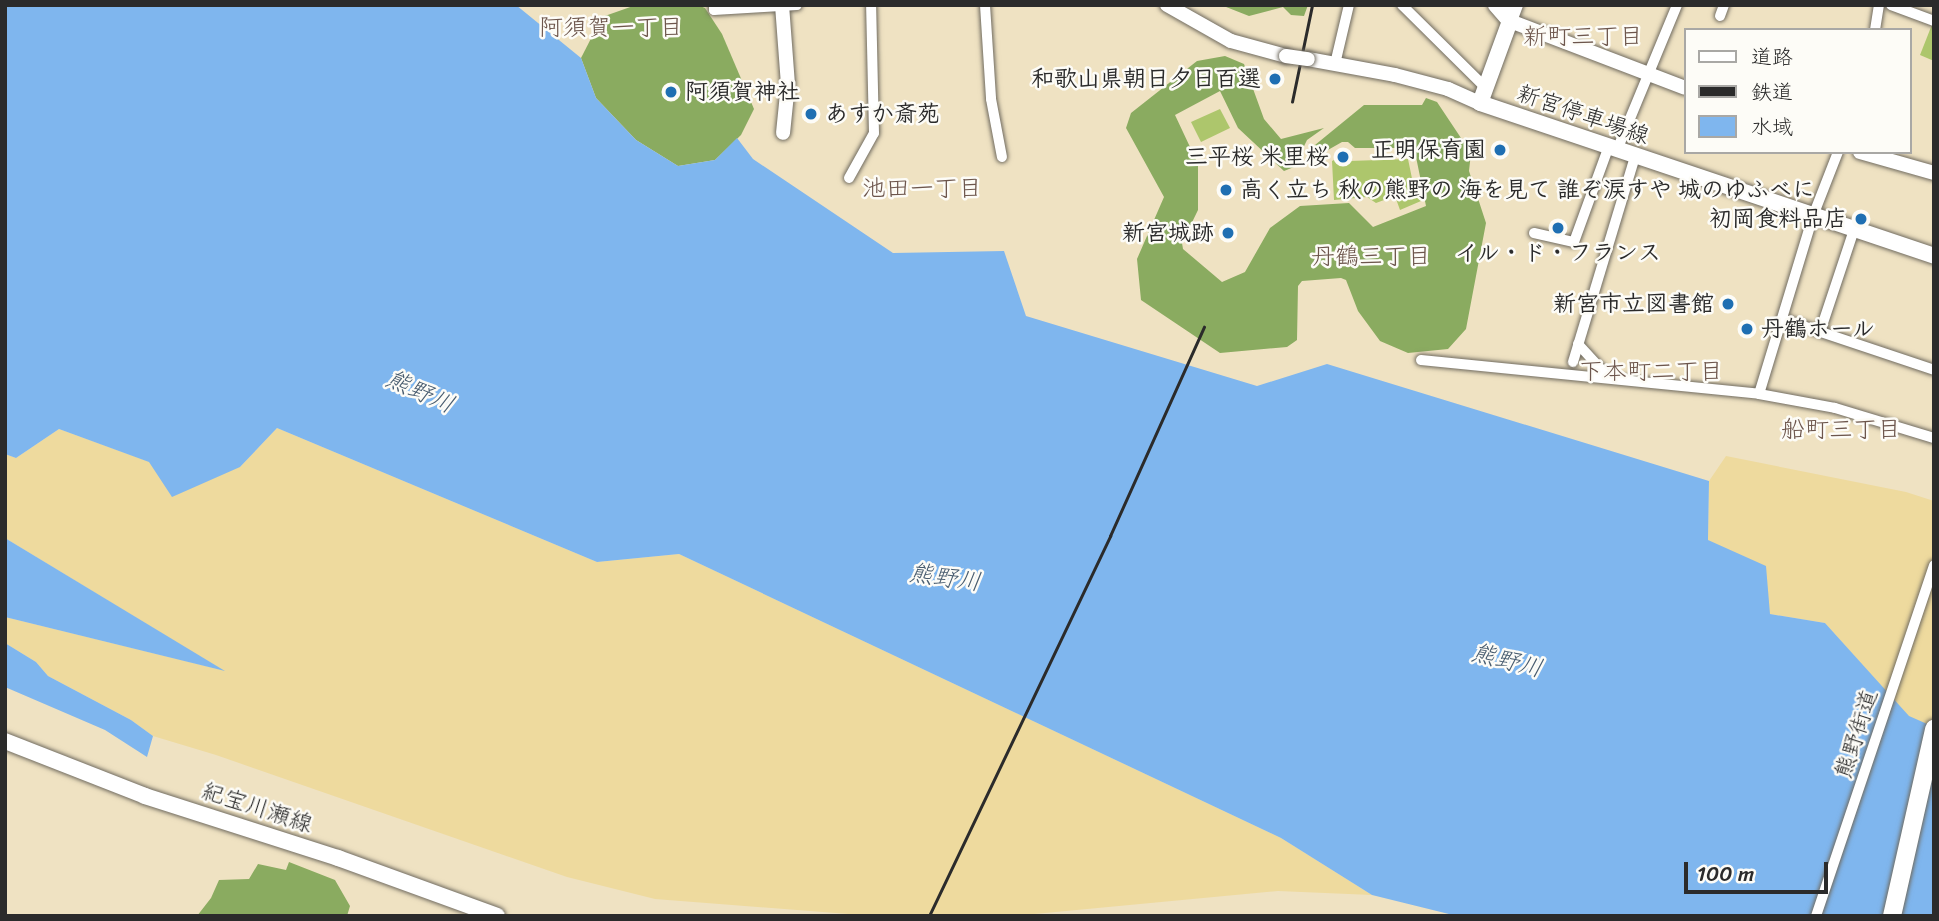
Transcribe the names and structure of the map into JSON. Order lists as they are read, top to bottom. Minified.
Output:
{"streets":{"main road":["新宮停車場線","紀宝川瀬線"],"street":["熊野街道"]},"districts":["阿須賀一丁目","新町三丁目","池田一丁目","丹鶴三丁目","下本町二丁目","船町三丁目"],"water":["熊野川"],"places":["和歌山県朝日夕日百選","阿須賀神社","あすか斎苑","正明保育園","三平桜 米里桜","高く立ち 秋の熊野の 海を見て 誰ぞ涙すや 城のゆふべに","初岡食料品店","イル・ド・フランス","新宮城跡","新宮市立図書館","丹鶴ホール"],"legend":["道路","鉄道","水域"],"scale_bar":"100 m"}
